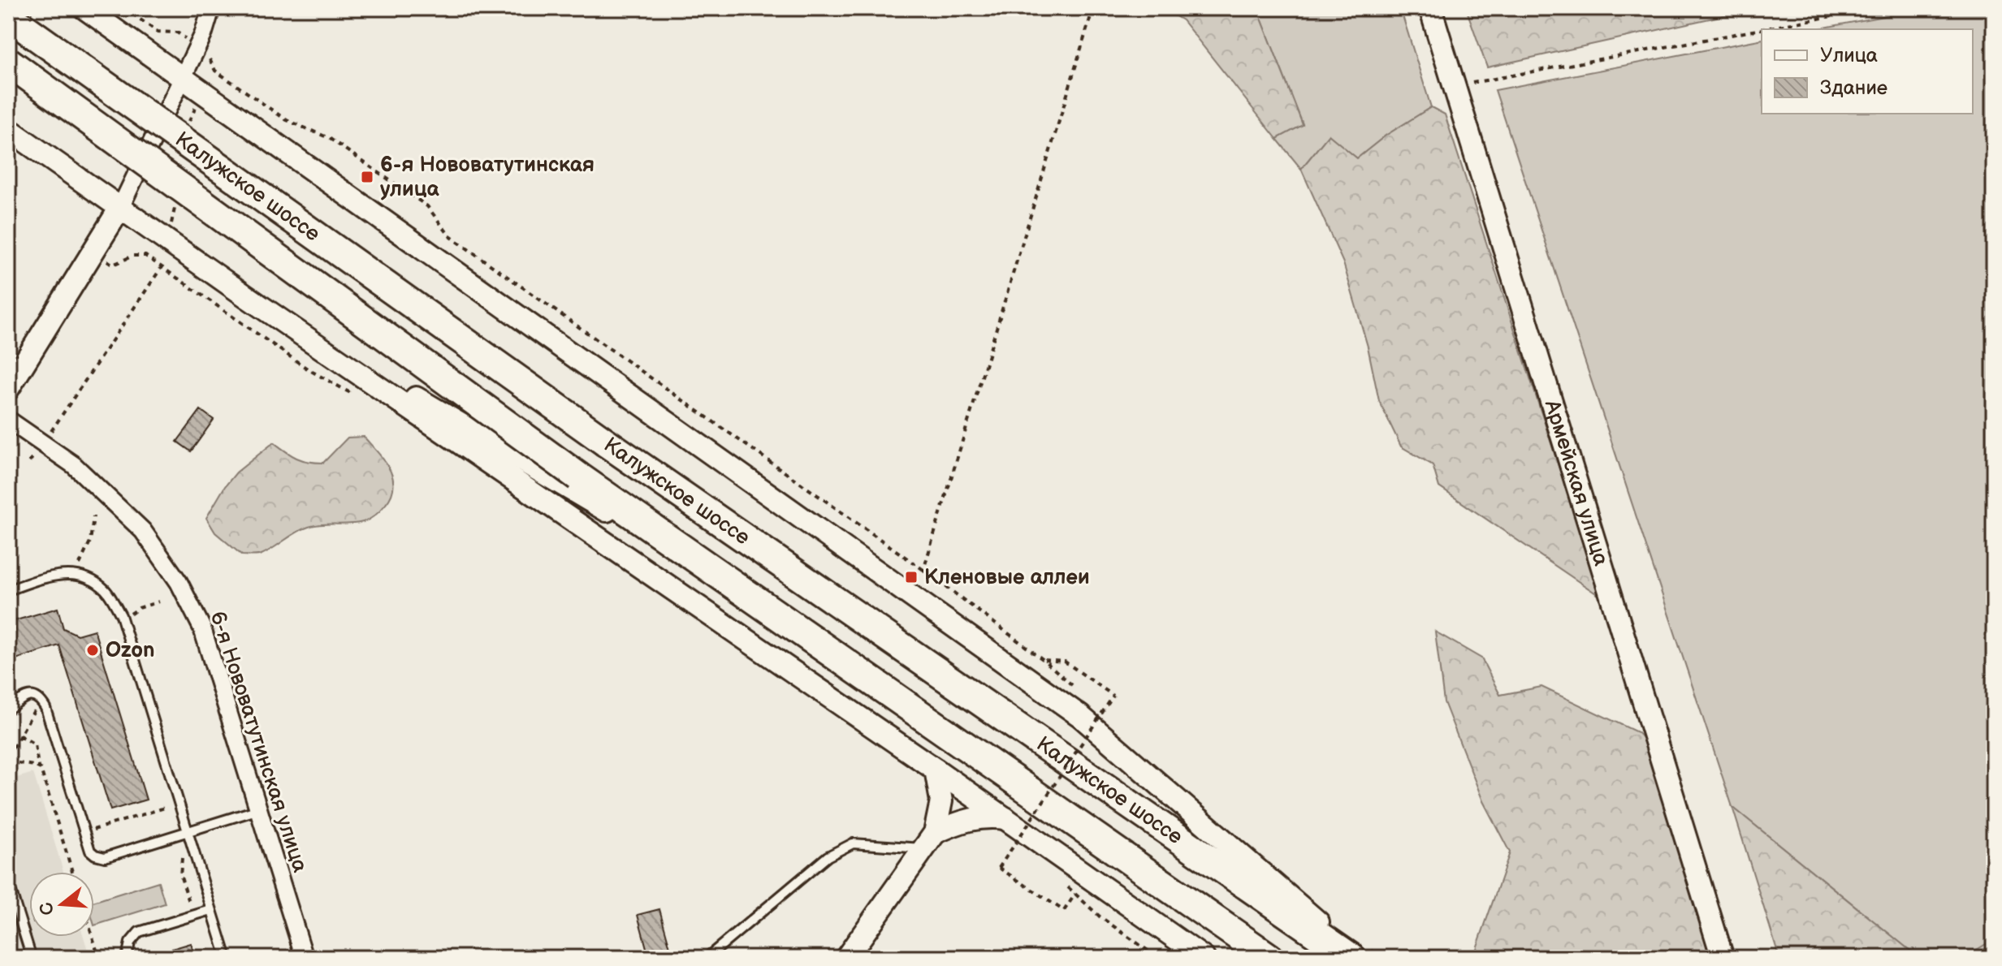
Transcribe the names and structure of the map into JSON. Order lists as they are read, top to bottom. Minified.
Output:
{"streets":{"highway":["Калужское шоссе"],"street":["Армейская улица","6-я Нововатутинская улица"]},"places":{"transit":["6-я Нововатутинская улица","Кленовые аллеи"],"other":["Ozon"]},"legend":["Улица","Здание"],"north":"left"}
